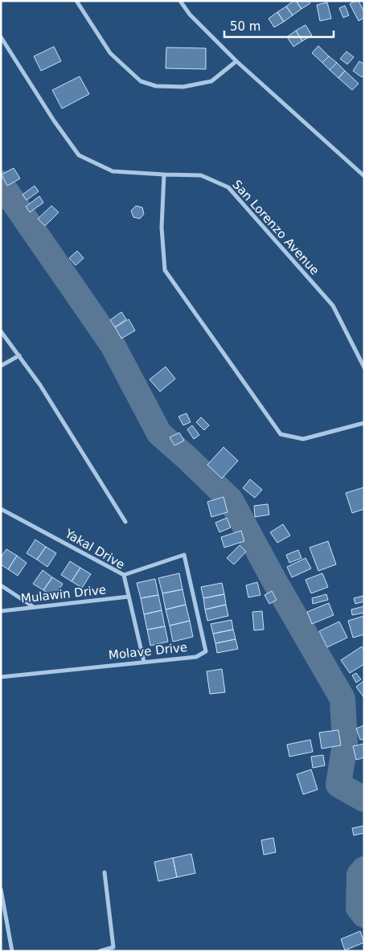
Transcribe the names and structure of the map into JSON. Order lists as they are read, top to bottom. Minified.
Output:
{"streets":{"street":["San Lorenzo Avenue","Yakal Drive","Mulawin Drive","Molave Drive"]},"crossings":[["Yakal Drive","Mulawin Drive"],["Yakal Drive","Molave Drive"]],"scale_bar":"50 m"}
